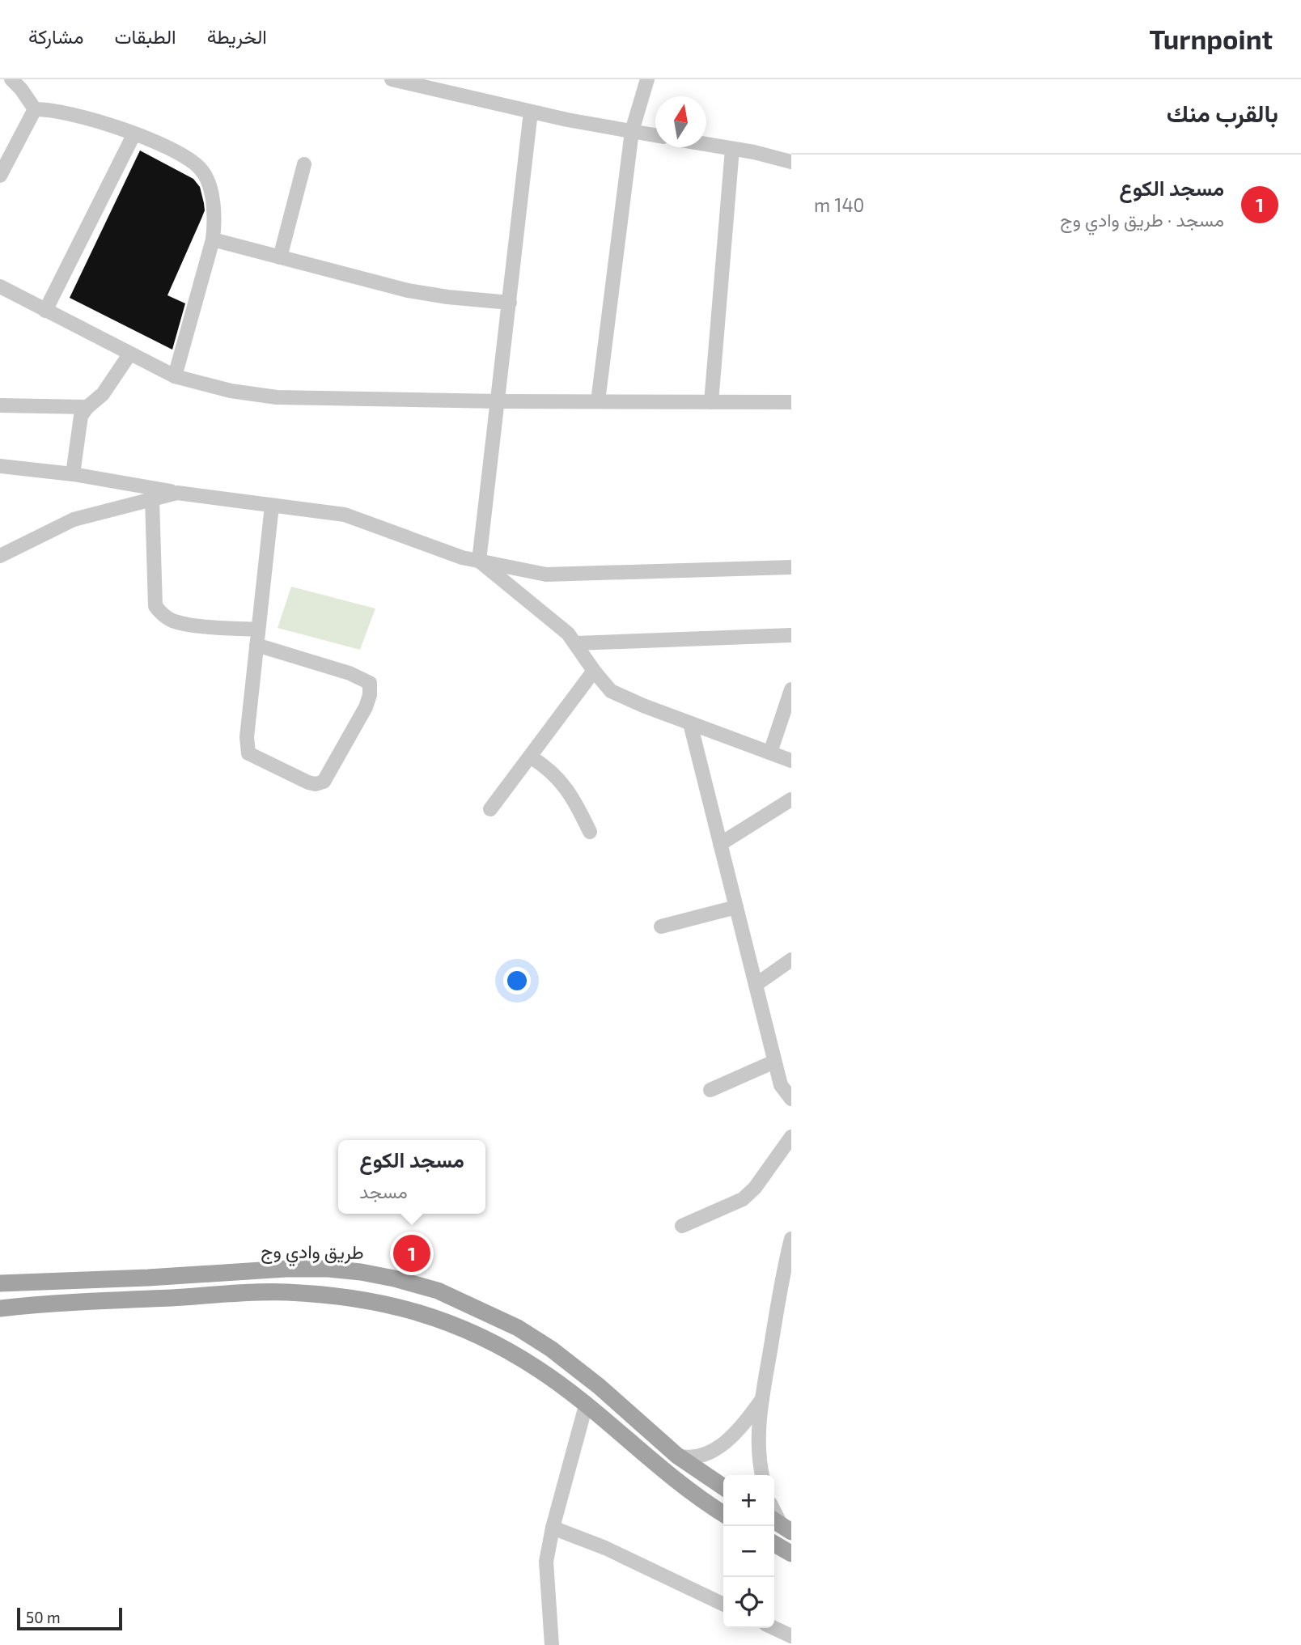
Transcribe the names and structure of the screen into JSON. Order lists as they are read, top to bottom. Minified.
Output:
{"streets":{"main road":["طريق وادي وج"]},"scale_bar":"50 m","north":"top","page":{"header":"Turnpoint","nav":["الخريطة","الطبقات","مشاركة"],"heading":"بالقرب منك","list":[{"mark":"1","name":"مسجد الكوع","note":"مسجد · طريق وادي وج","value":"140 m"}],"popup":["مسجد الكوع","مسجد"],"pins":"1","map_buttons":["+","−"],"scale":"50 m"}}
